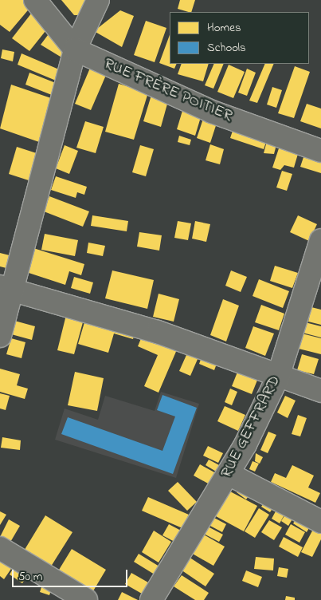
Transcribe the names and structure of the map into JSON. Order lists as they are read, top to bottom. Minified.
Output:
{"streets":{"street":["RUE FRÈRE POITIER","RUE GEFFRARD"]},"legend":["Homes","Schools"],"scale_bar":"50 m"}
